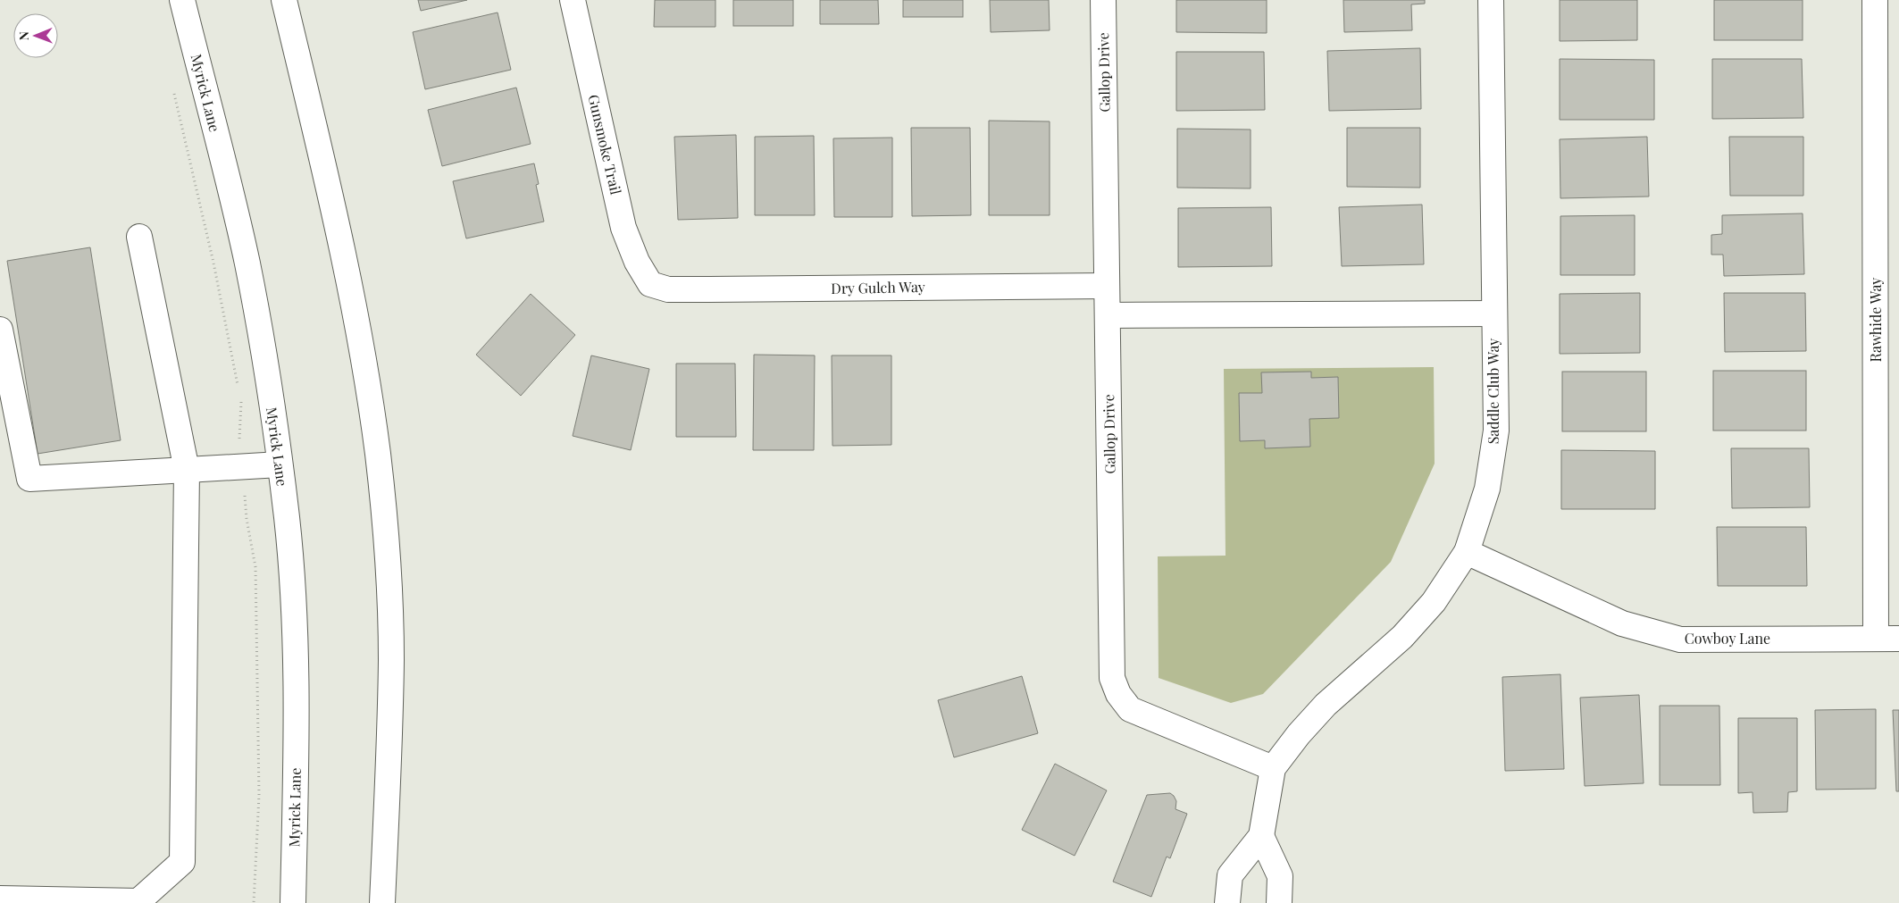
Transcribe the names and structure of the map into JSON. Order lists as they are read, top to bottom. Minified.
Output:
{"streets":{"street":["Gallop Drive","Myrick Lane","Gunsmoke Trail","Dry Gulch Way","Rawhide Way","Saddle Club Way","Cowboy Lane"]},"crossings":[["Gallop Drive","Dry Gulch Way"],["Gallop Drive","Saddle Club Way"],["Gunsmoke Trail","Dry Gulch Way"],["Rawhide Way","Cowboy Lane"],["Saddle Club Way","Cowboy Lane"]],"north":"left"}
